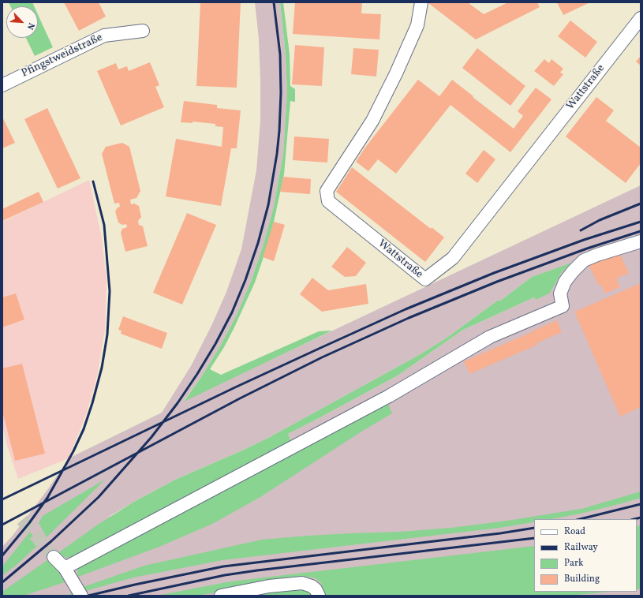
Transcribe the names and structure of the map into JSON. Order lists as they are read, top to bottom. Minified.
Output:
{"streets":{"street":["Pfingstweidstraße","Wattstraße"]},"legend":["Road","Railway","Park","Building"],"north":"bottom right"}
